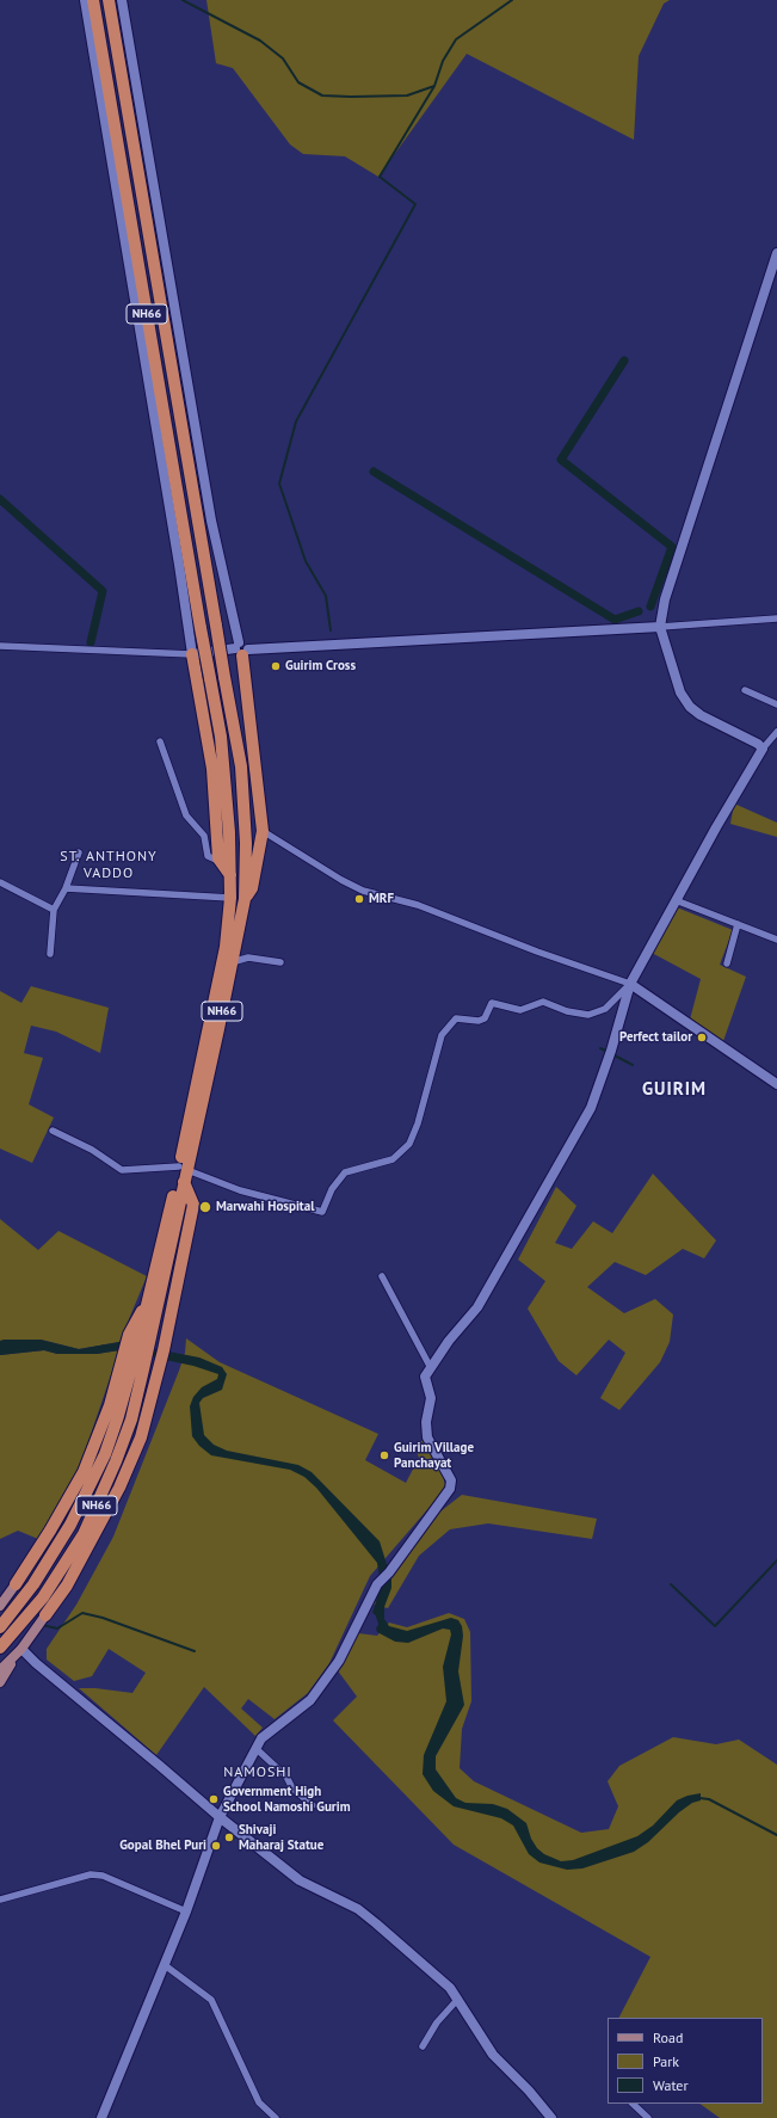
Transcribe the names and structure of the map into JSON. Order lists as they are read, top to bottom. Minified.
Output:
{"streets":{"highway":["NH66"]},"districts":["ST. ANTHONY VADDO","GUIRIM","NAMOSHI"],"places":["Guirim Cross","MRF","Perfect tailor","Marwahi Hospital","Guirim Village Panchayat","Government High School Namoshi Gurim","Shivaji Maharaj Statue","Gopal Bhel Puri"],"legend":["Road","Park","Water"]}
